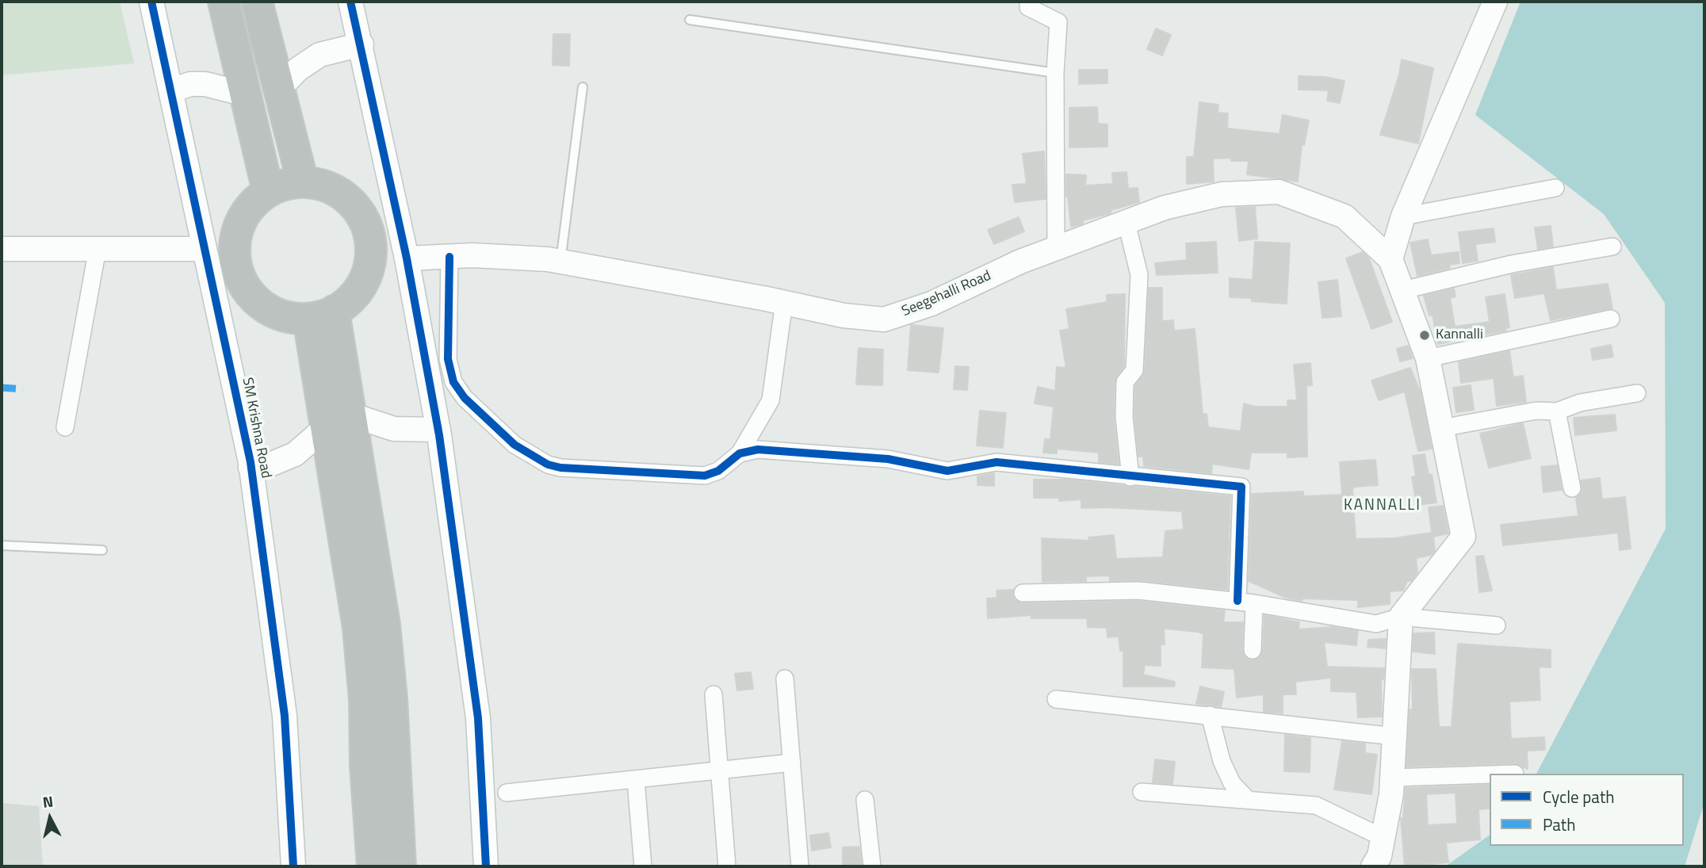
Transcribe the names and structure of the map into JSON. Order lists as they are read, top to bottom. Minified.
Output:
{"streets":{"street":["Seegehalli Road","SM Krishna Road"]},"districts":["KANNALLI"],"places":["Kannalli"],"legend":["Cycle path","Path"],"north":"top"}
